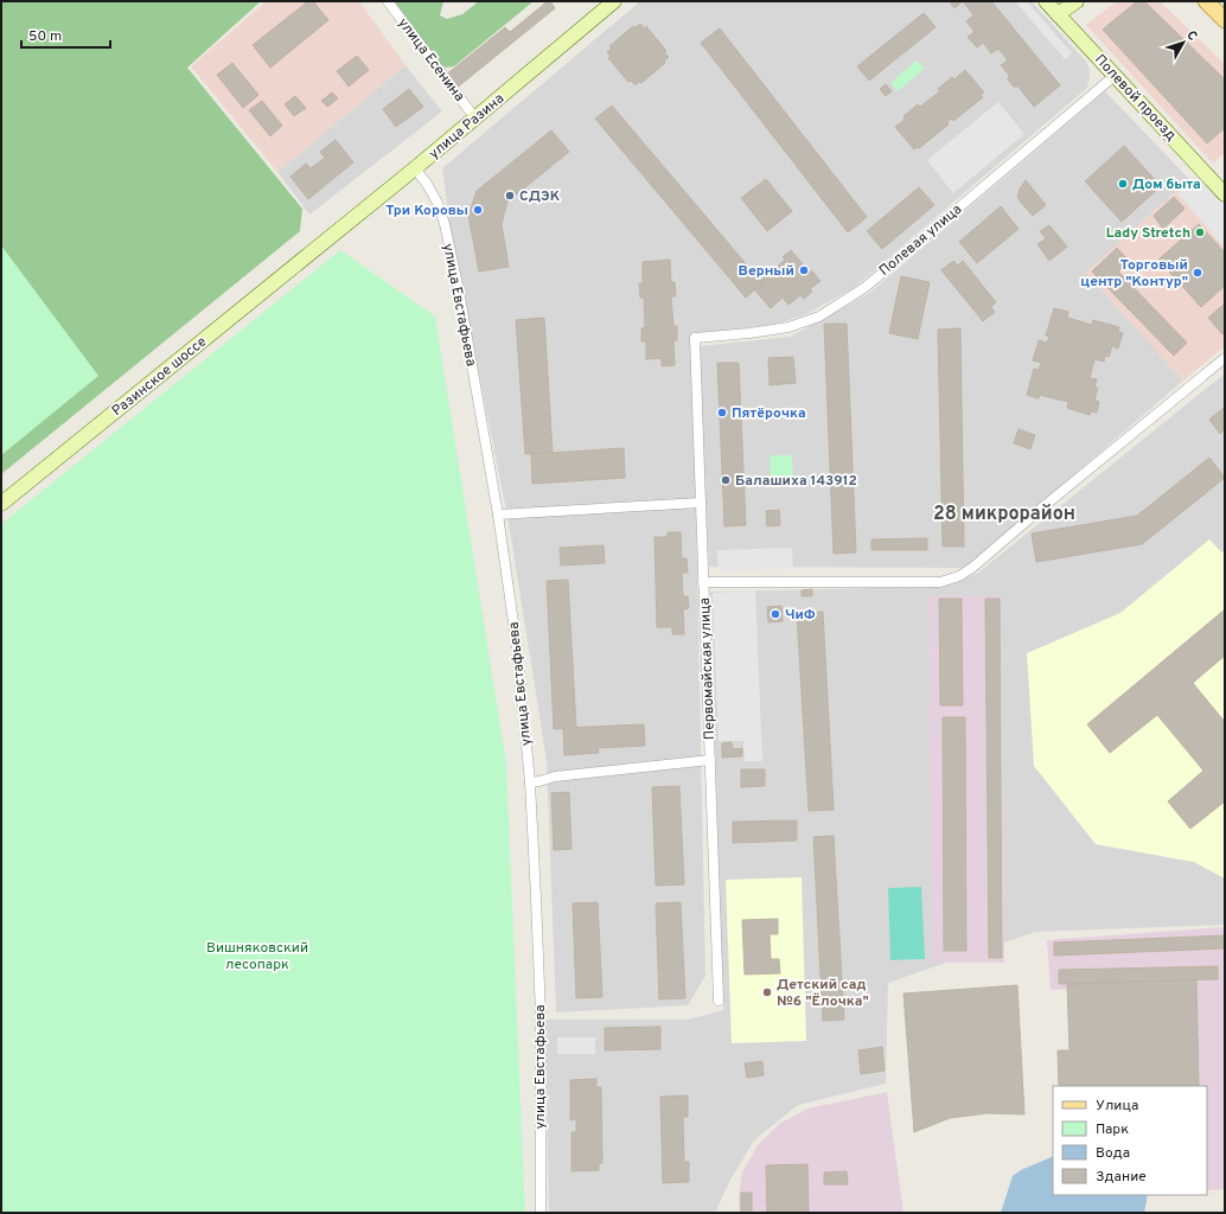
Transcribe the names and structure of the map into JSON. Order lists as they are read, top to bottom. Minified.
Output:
{"streets":{"main road":["Полевой проезд","улица Разина","Разинское шоссе"],"street":["улица Есенина","Полевая улица","улица Евстафьева","Первомайская улица"]},"crossings":[["улица Есенина","улица Разина"],["Полевой проезд","Полевая улица"],["улица Разина","улица Евстафьева"],["улица Разина","Разинское шоссе"],["Полевая улица","Первомайская улица"]],"districts":["28 микрорайон"],"parks":["Вишняковский лесопарк"],"places":["Дом быта","СДЭК","Три Коровы","Lady Stretch","Верный","Торговый центр \"Контур\"","Пятёрочка","Балашиха 143912","ЧиФ","Детский сад №6 \"Ёлочка\""],"legend":["Улица","Парк","Вода","Здание"],"scale_bar":"50 m","north":"top right"}
